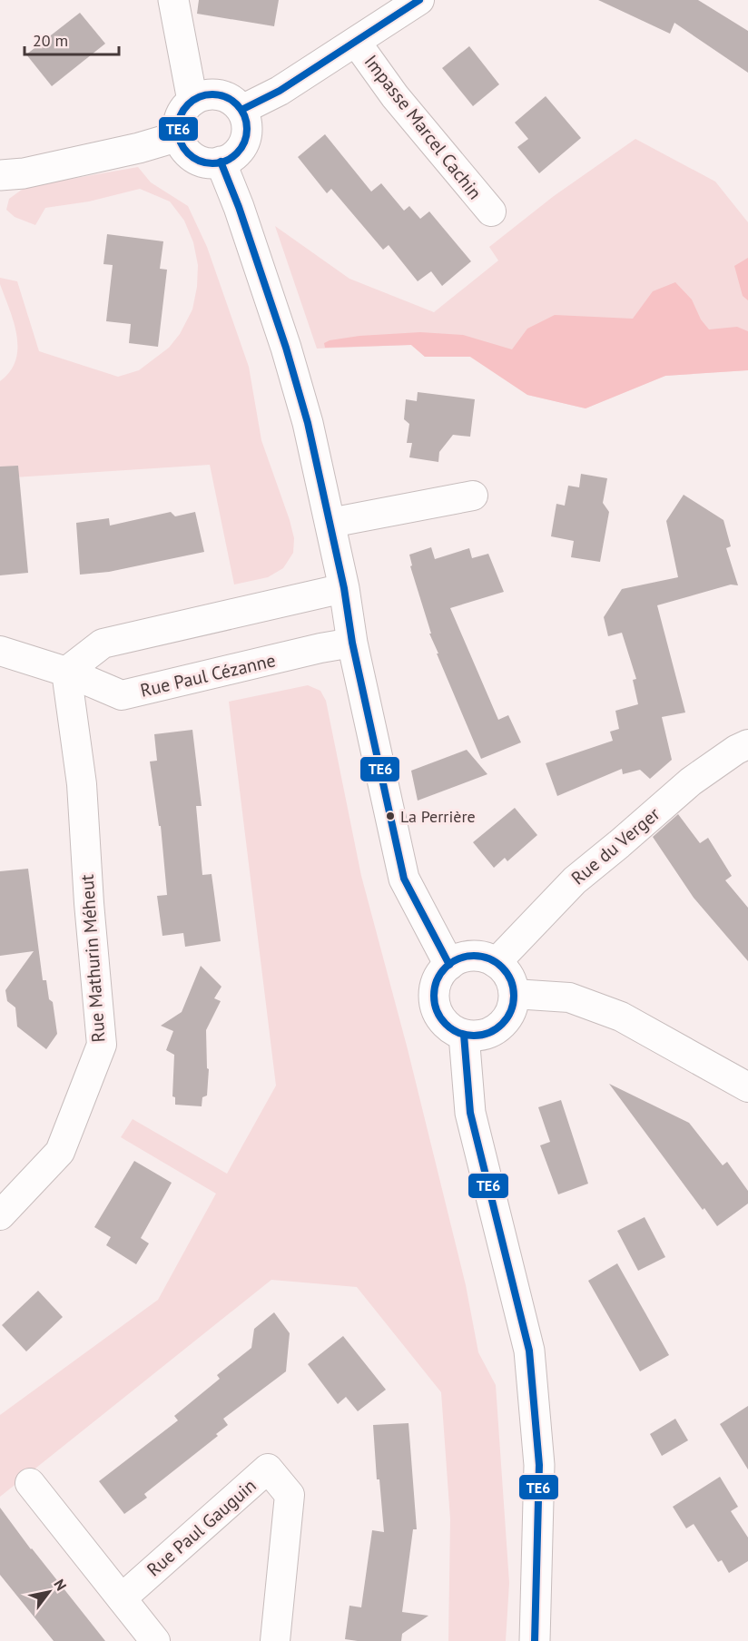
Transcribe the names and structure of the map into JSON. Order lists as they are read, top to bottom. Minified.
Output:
{"streets":{"street":["Impasse Marcel Cachin","Rue Paul Cézanne","Rue du Verger","Rue Mathurin Méheut","Rue Paul Gauguin"]},"crossings":[["Rue Paul Cézanne","Rue Mathurin Méheut"]],"places":["La Perrière"],"lines":["transit line TE6"],"scale_bar":"20 m","north":"top right"}
